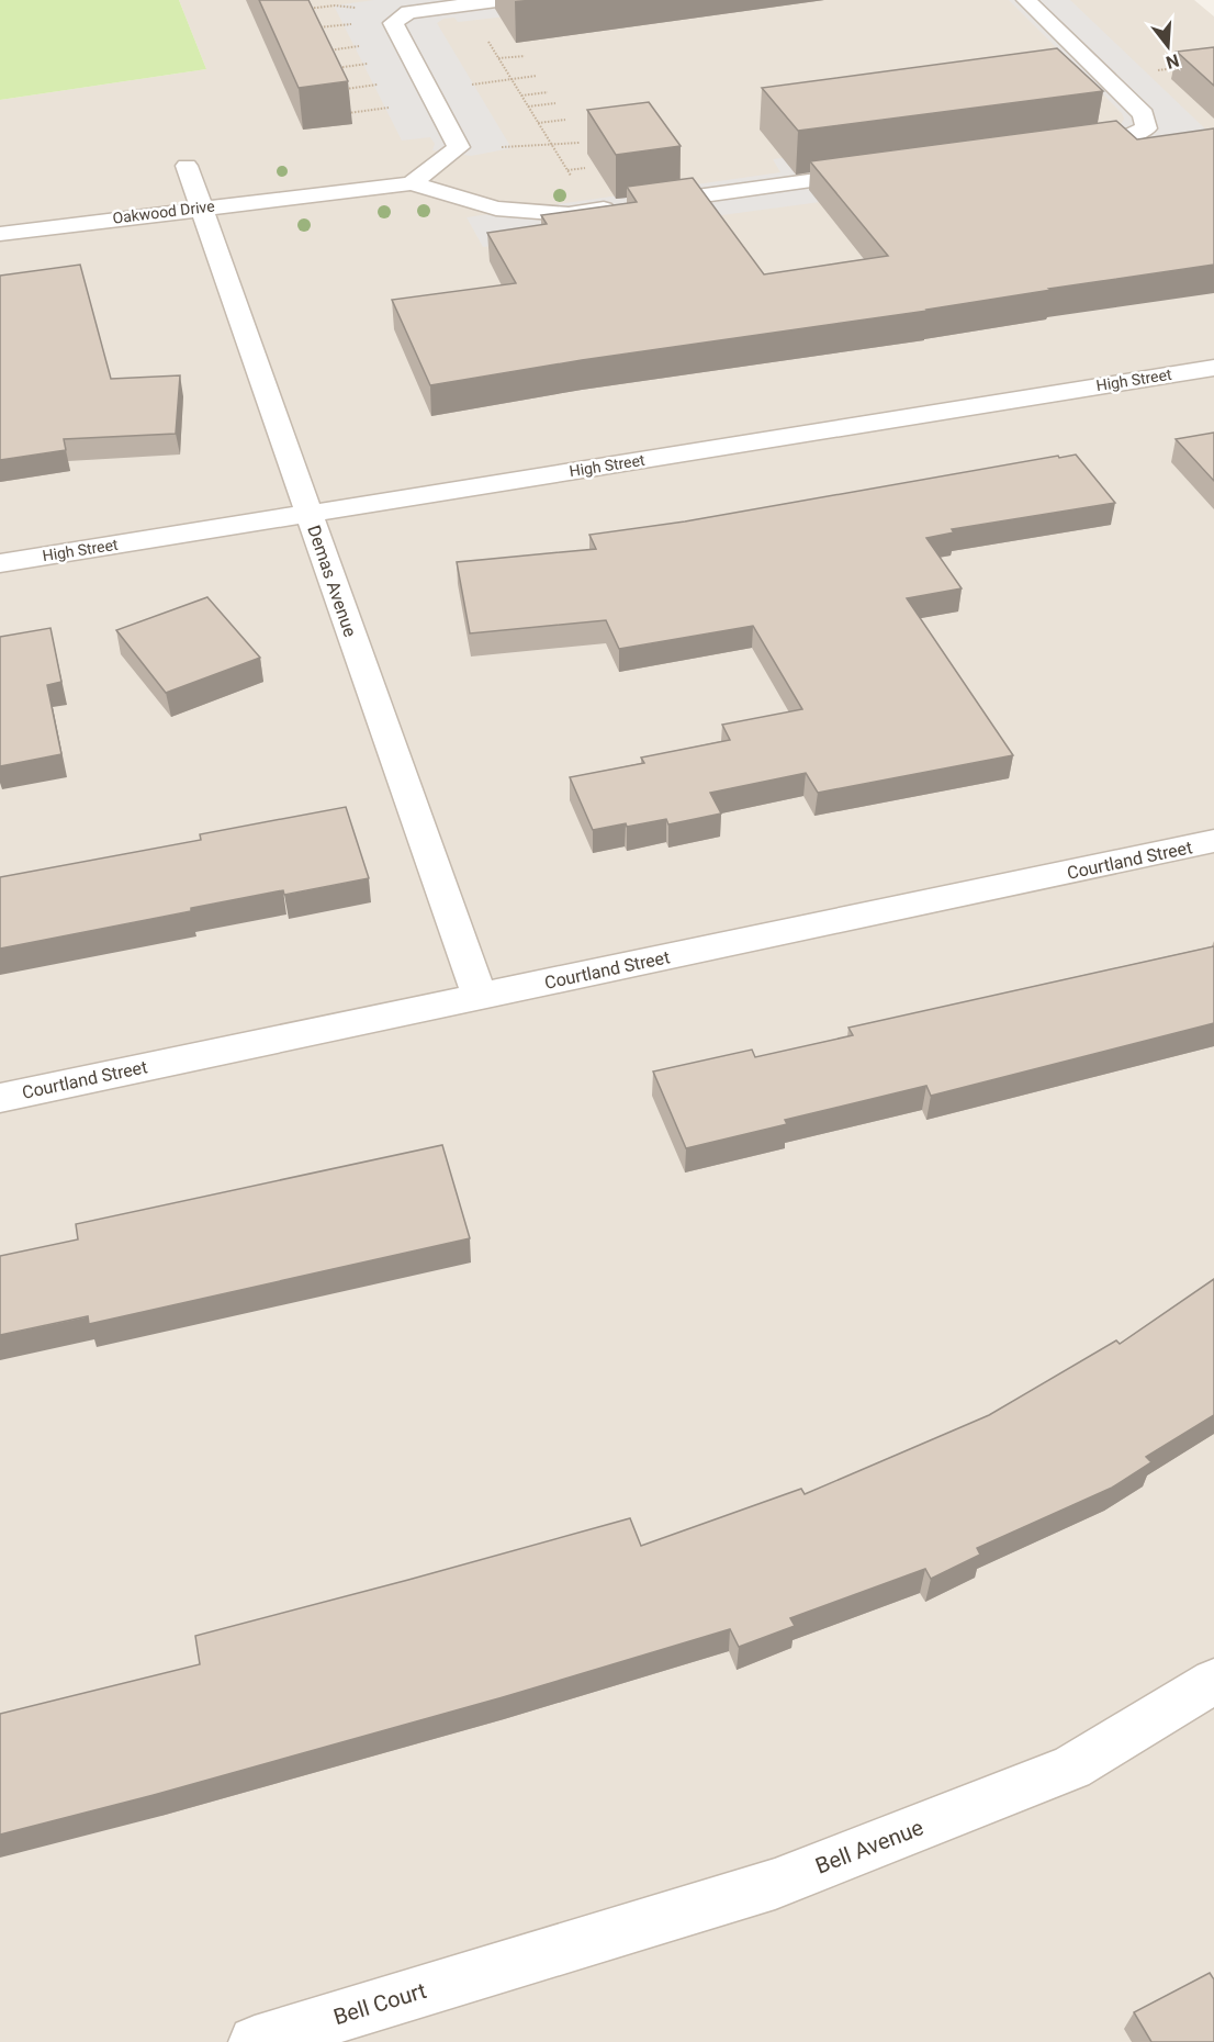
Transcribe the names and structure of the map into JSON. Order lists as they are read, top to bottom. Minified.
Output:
{"streets":{"street":["Oakwood Drive","High Street","Demas Avenue","Courtland Street","Bell Avenue","Bell Court"]},"crossings":[["Oakwood Drive","Demas Avenue"],["High Street","Demas Avenue"],["Demas Avenue","Courtland Street"],["Bell Avenue","Bell Court"]],"north":"bottom"}
